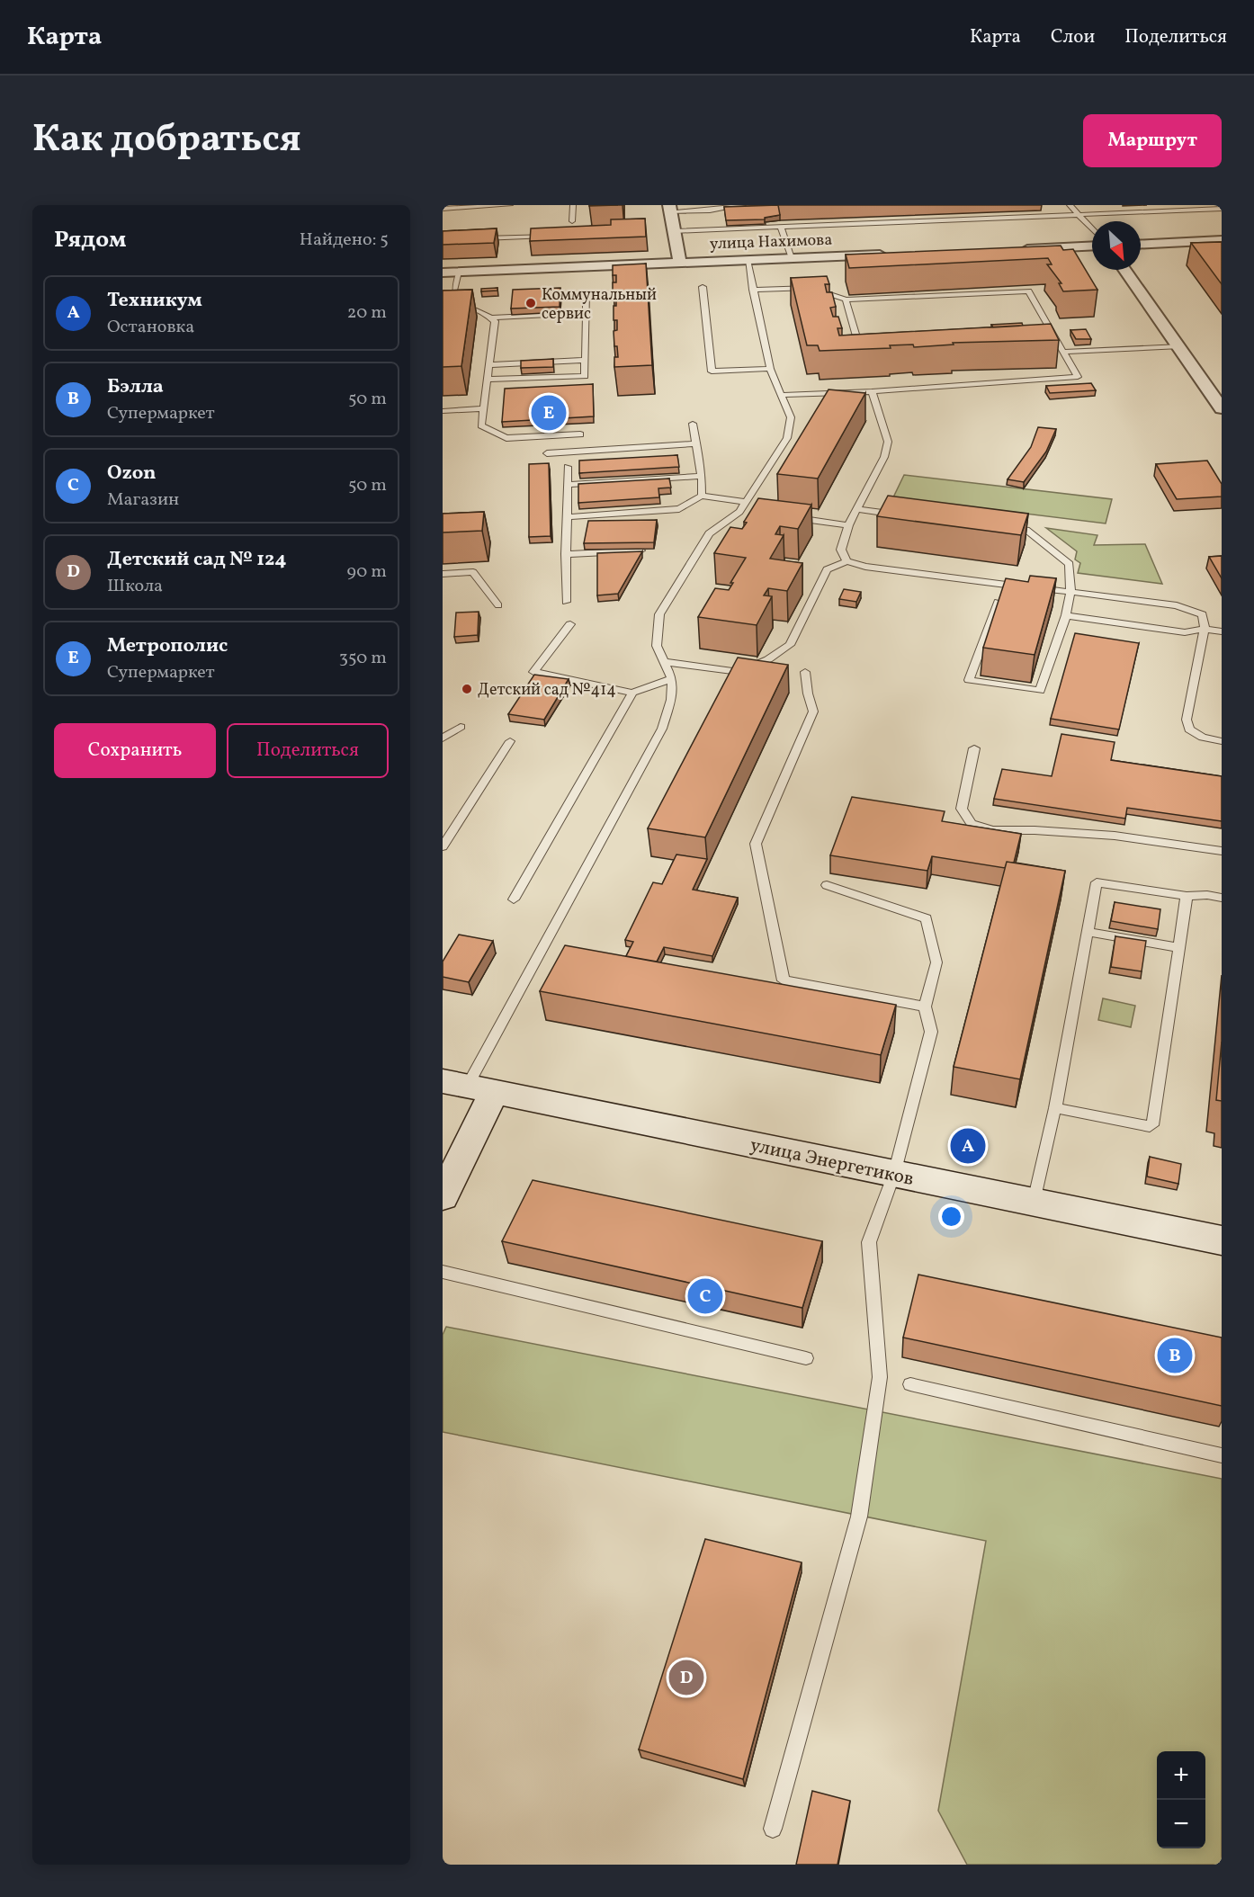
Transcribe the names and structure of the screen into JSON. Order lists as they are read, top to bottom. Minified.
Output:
{"streets":{"street":["улица Нахимова","улица Энергетиков"]},"places":["Коммунальный сервис","Детский сад №414"],"north":"bottom right","page":{"header":"Карта","nav":["Карта","Слои","Поделиться"],"title":"Как добраться","buttons":["Маршрут",["Сохранить","Поделиться"]],"heading":["Рядом","Найдено: 5"],"list":[{"mark":"A","name":"Техникум","note":"Остановка","value":"20 m"},{"mark":"B","name":"Бэлла","note":"Супермаркет","value":"50 m"},{"mark":"C","name":"Ozon","note":"Магазин","value":"50 m"},{"mark":"D","name":"Детский сад № 124","note":"Школа","value":"90 m"},{"mark":"E","name":"Метрополис","note":"Супермаркет","value":"350 m"}],"pins":["E","A","C","B","D"],"map_buttons":["+","−"]}}
